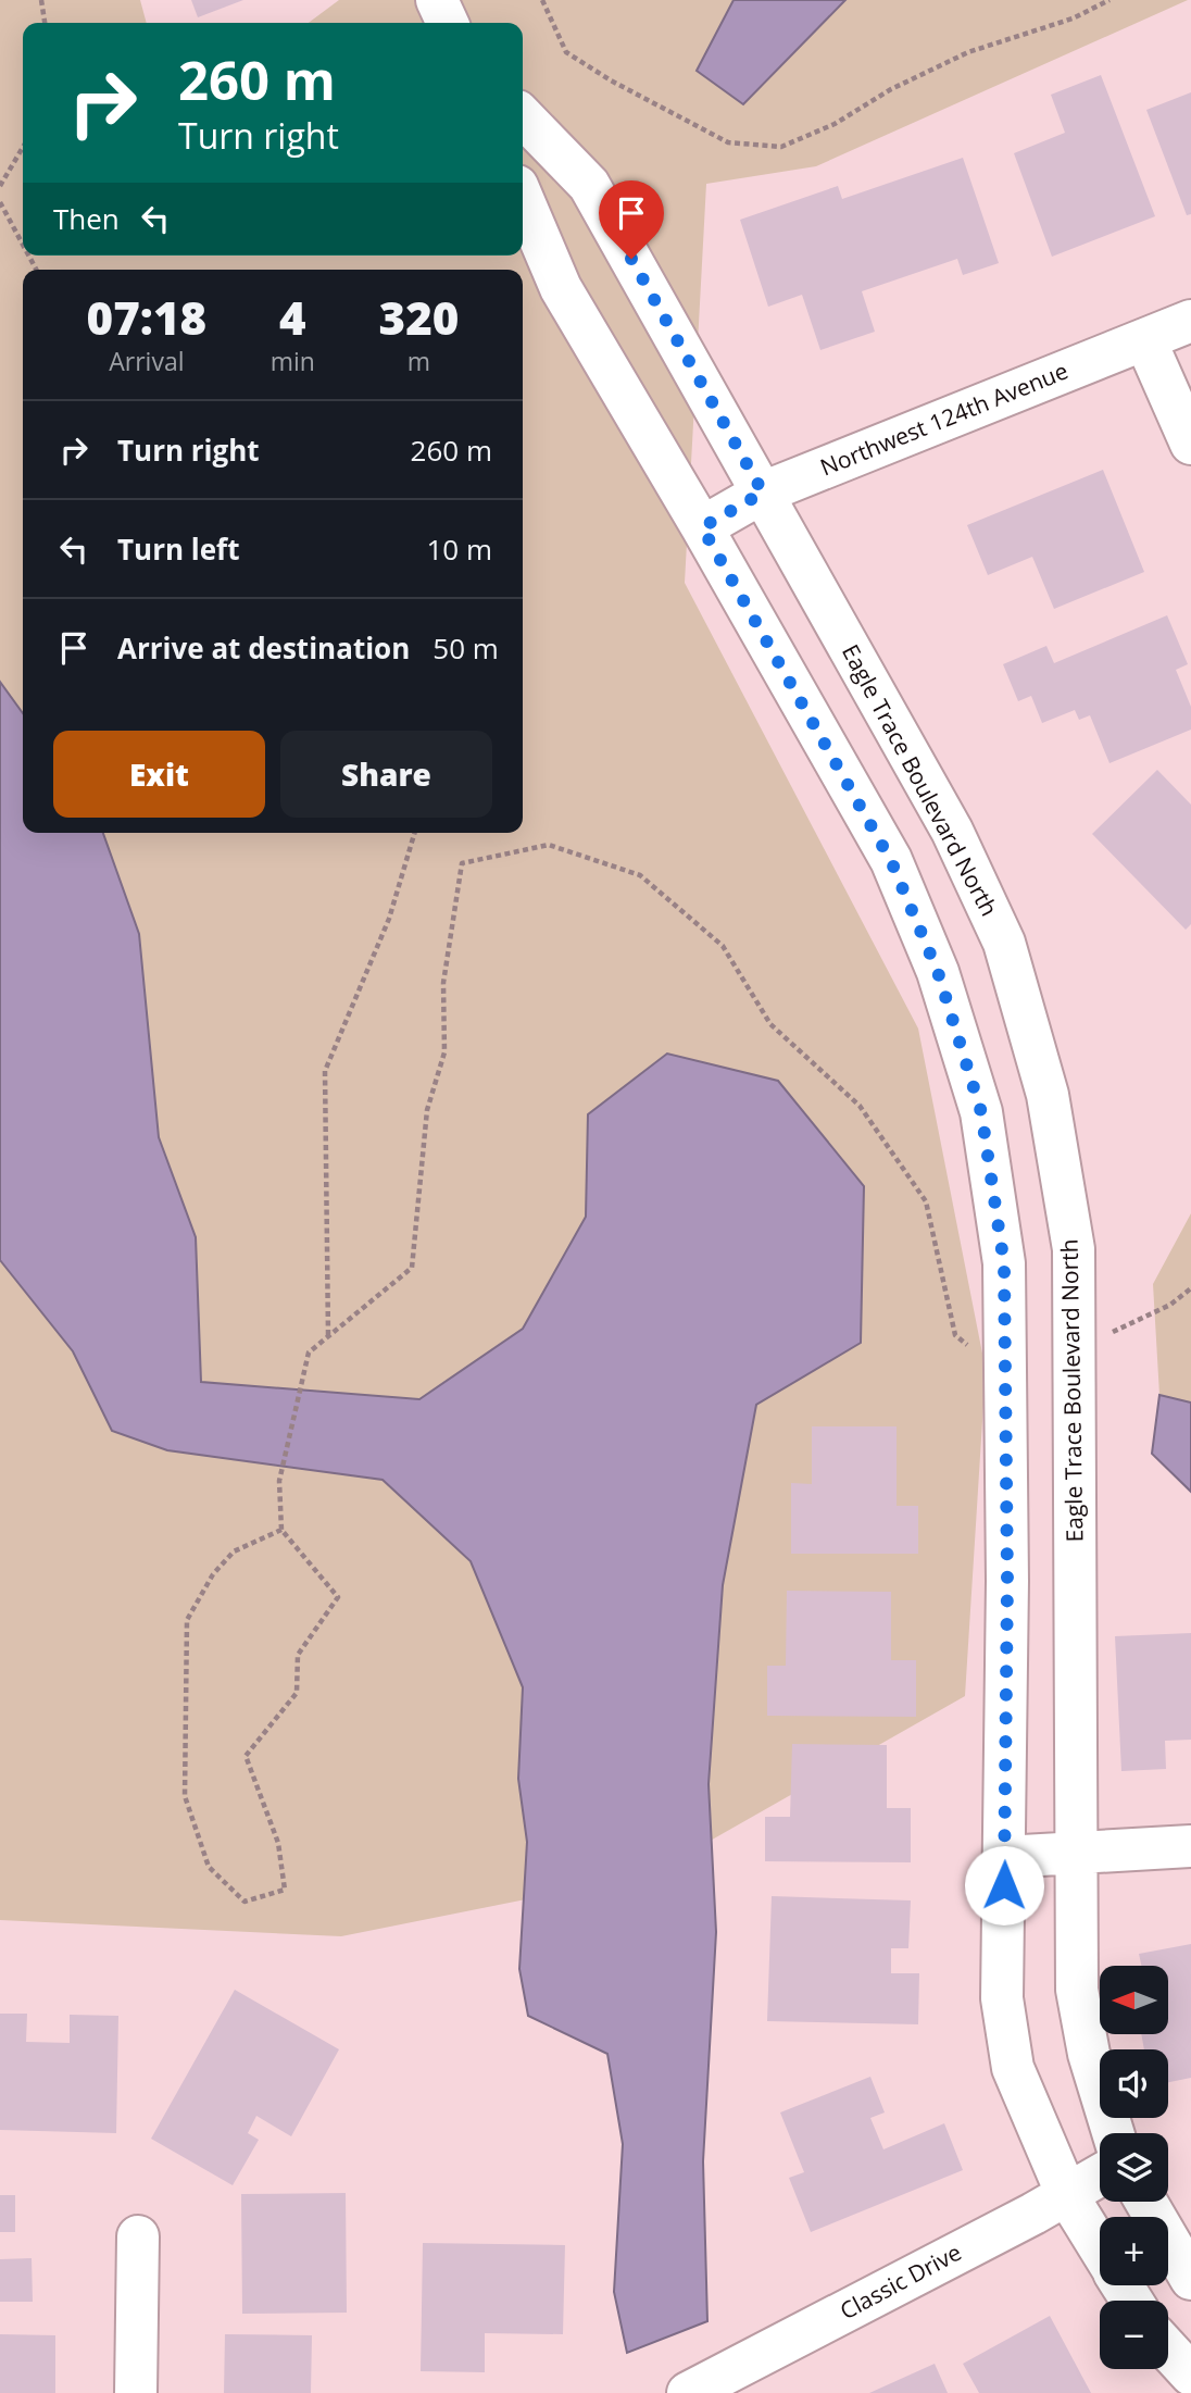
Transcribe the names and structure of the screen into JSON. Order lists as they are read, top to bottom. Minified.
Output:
{"streets":{"street":["Northwest 124th Avenue","Eagle Trace Boulevard North","Classic Drive"]},"crossings":[["Northwest 124th Avenue","Eagle Trace Boulevard North"]],"north":"left","page":{"turn":["260 m","Turn right"],"then":"Then","eta":["07:18","Arrival","4","min","320","m"],"list":[{"name":"Turn right","value":"260 m"},{"name":"Turn left","value":"10 m"},{"name":"Arrive at destination","value":"50 m"}],"buttons":["Exit","Share"],"map_buttons":["+","−"]}}
